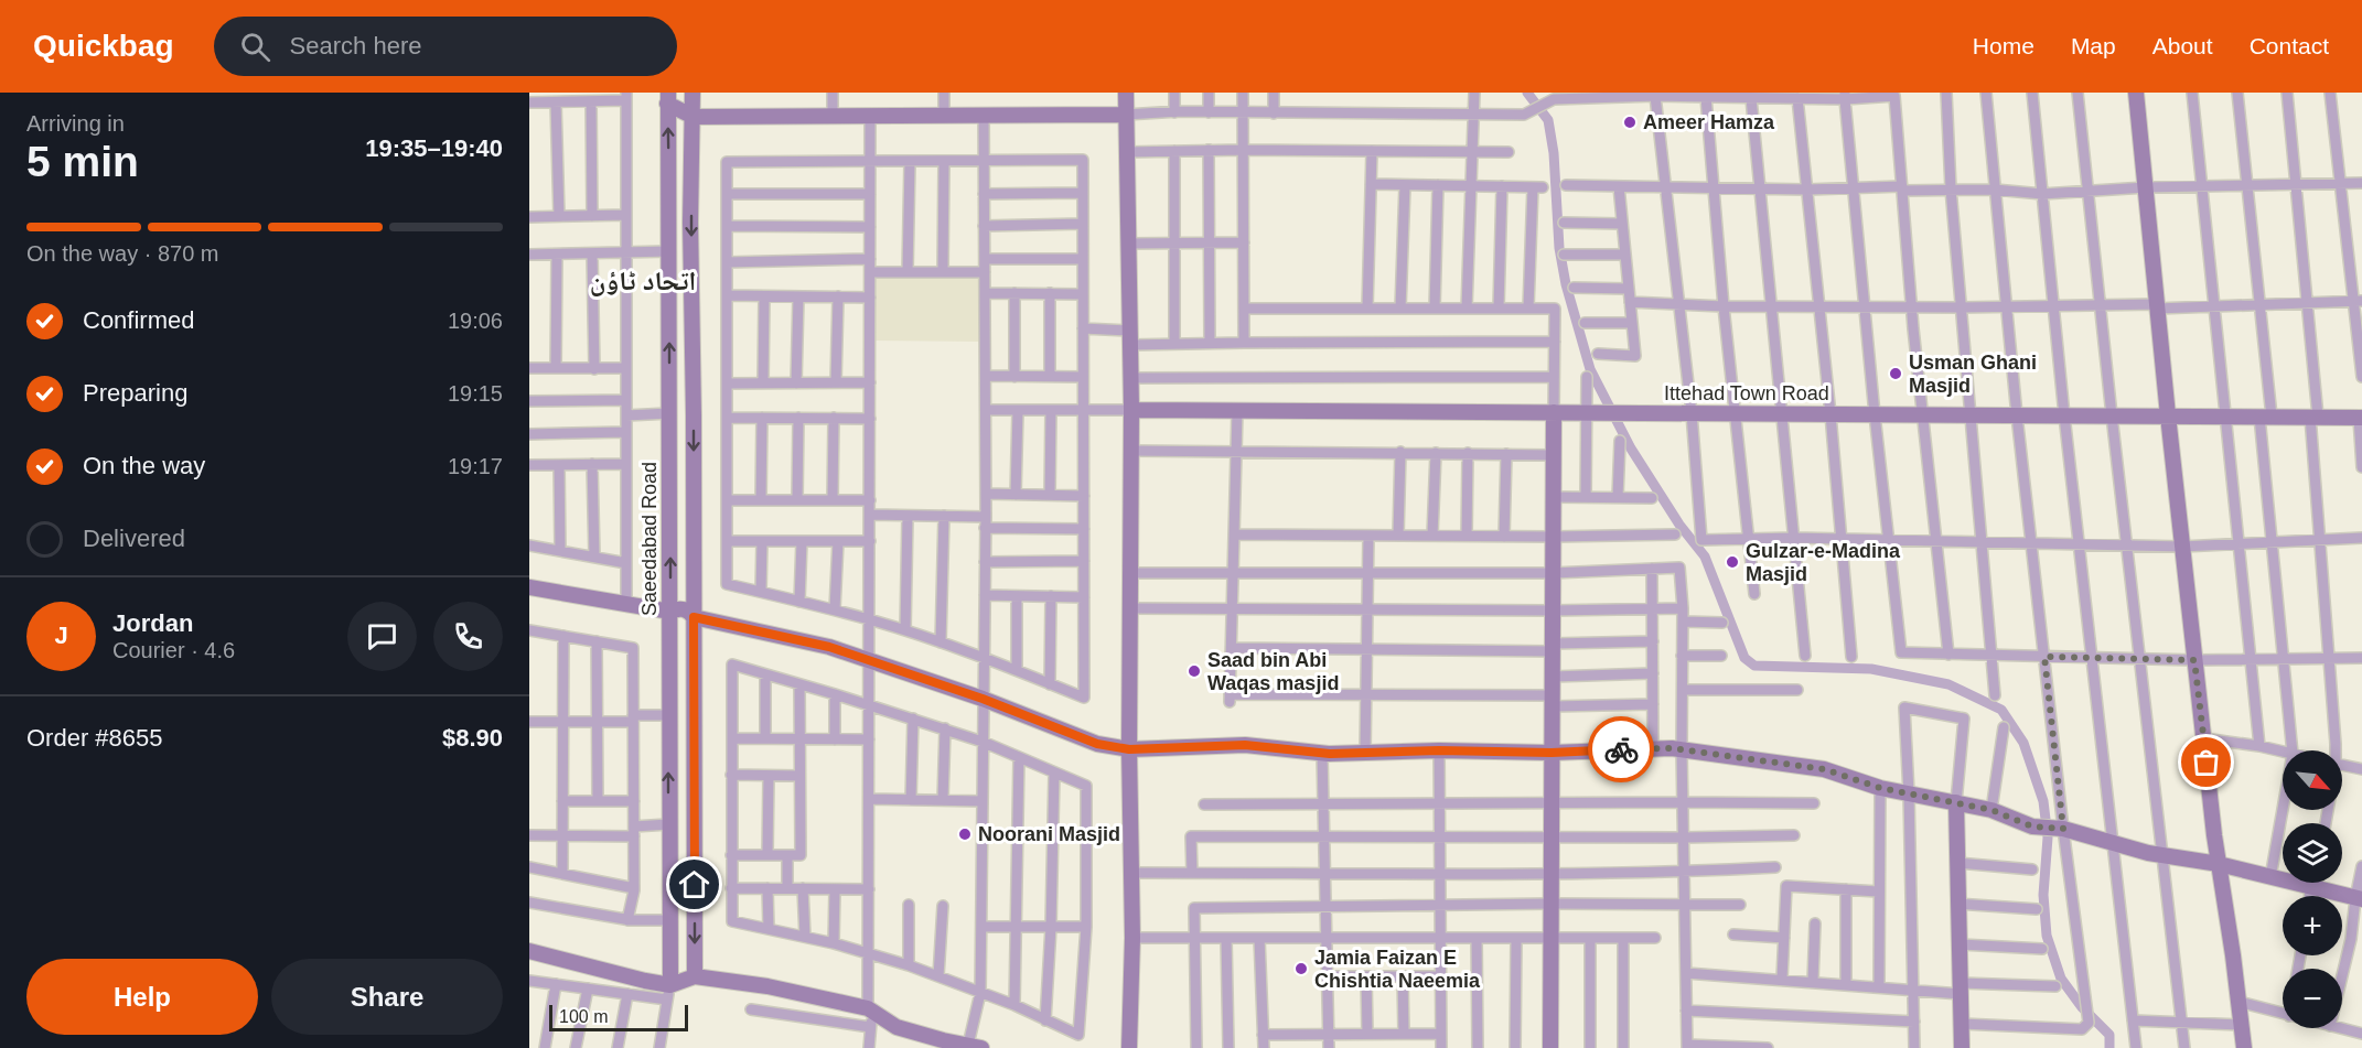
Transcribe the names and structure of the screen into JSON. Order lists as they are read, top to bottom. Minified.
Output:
{"streets":{"street":["Ittehad Town Road","Saeedabad Road"]},"districts":["اتحاد ٹاؤن"],"places":["Ameer Hamza","Usman Ghani Masjid","Gulzar-e-Madina Masjid","Saad bin Abi Waqas masjid","Noorani Masjid","Jamia Faizan E Chishtia Naeemia"],"scale_bar":"100 m","north":"bottom right","page":{"header":"Quickbag","search":"Search here","nav":["Home","Map","About","Contact"],"heading":["5 min","Arriving in","19:35–19:40"],"panel":["Jordan","Courier · 4.6","Order #8655","$8.90"],"bar":"On the way · 870 m","list":[["Confirmed","19:06"],["Preparing","19:15"],["On the way","19:17"],"Delivered"],"round":"J","map_buttons":["+","−"],"buttons":["Help","Share"],"scale":"100 m"}}
